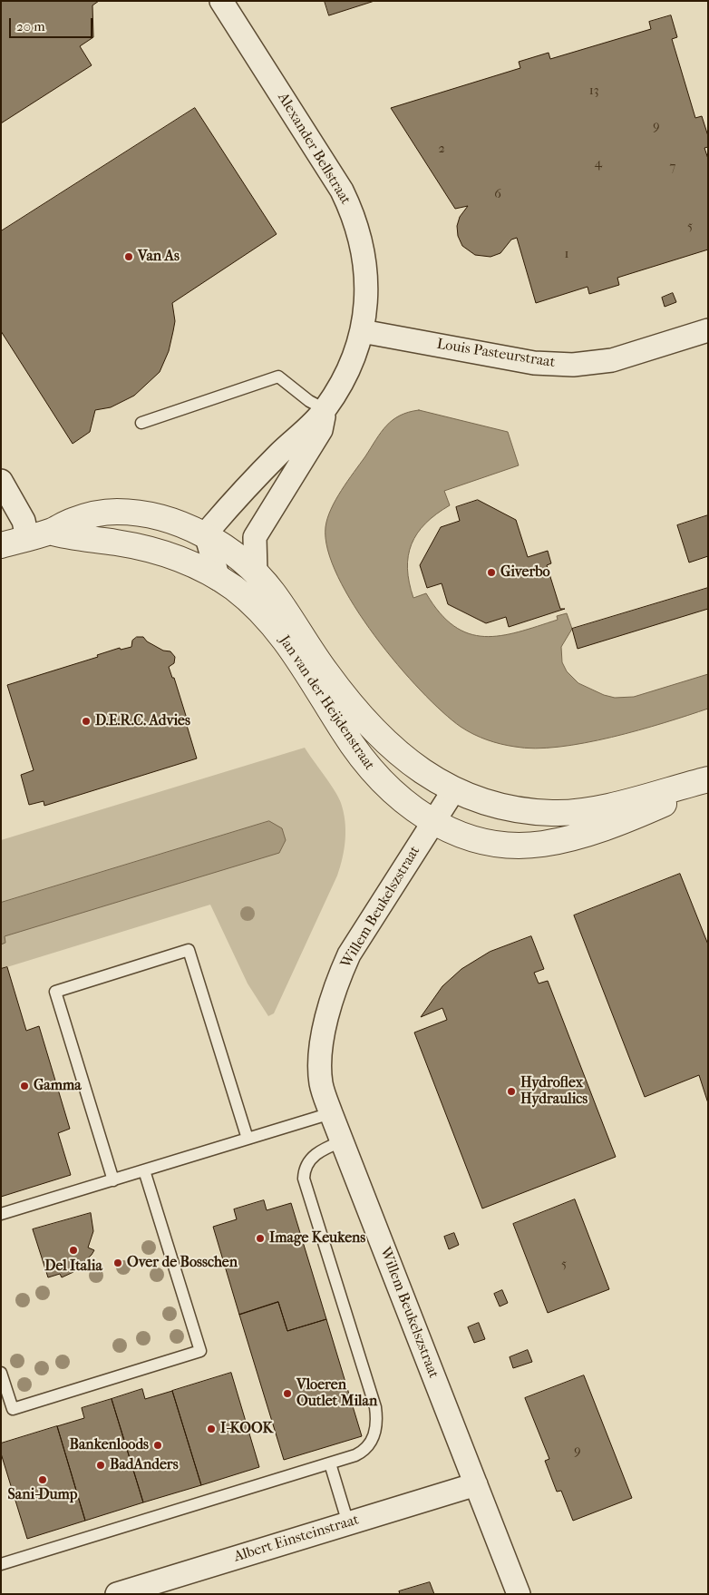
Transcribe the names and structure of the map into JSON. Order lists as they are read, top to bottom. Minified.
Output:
{"streets":{"street":["Alexander Bellstraat","Louis Pasteurstraat","Jan van der Heijdenstraat","Willem Beukelszstraat","Albert Einsteinstraat"]},"crossings":[["Alexander Bellstraat","Louis Pasteurstraat"],["Alexander Bellstraat","Jan van der Heijdenstraat"],["Jan van der Heijdenstraat","Willem Beukelszstraat"],["Willem Beukelszstraat","Albert Einsteinstraat"]],"places":["Van As","Giverbo","D.E.R.C. Advies","Gamma","Hydroflex Hydraulics","Image Keukens","Del Italia","Over de Bosschen","Vloeren Outlet Milan","I-KOOK","Bankenloods","BadAnders","Sani-Dump"],"house_numbers":["13","9","2","4","7","6","5","1","5","9"],"scale_bar":"20 m"}
